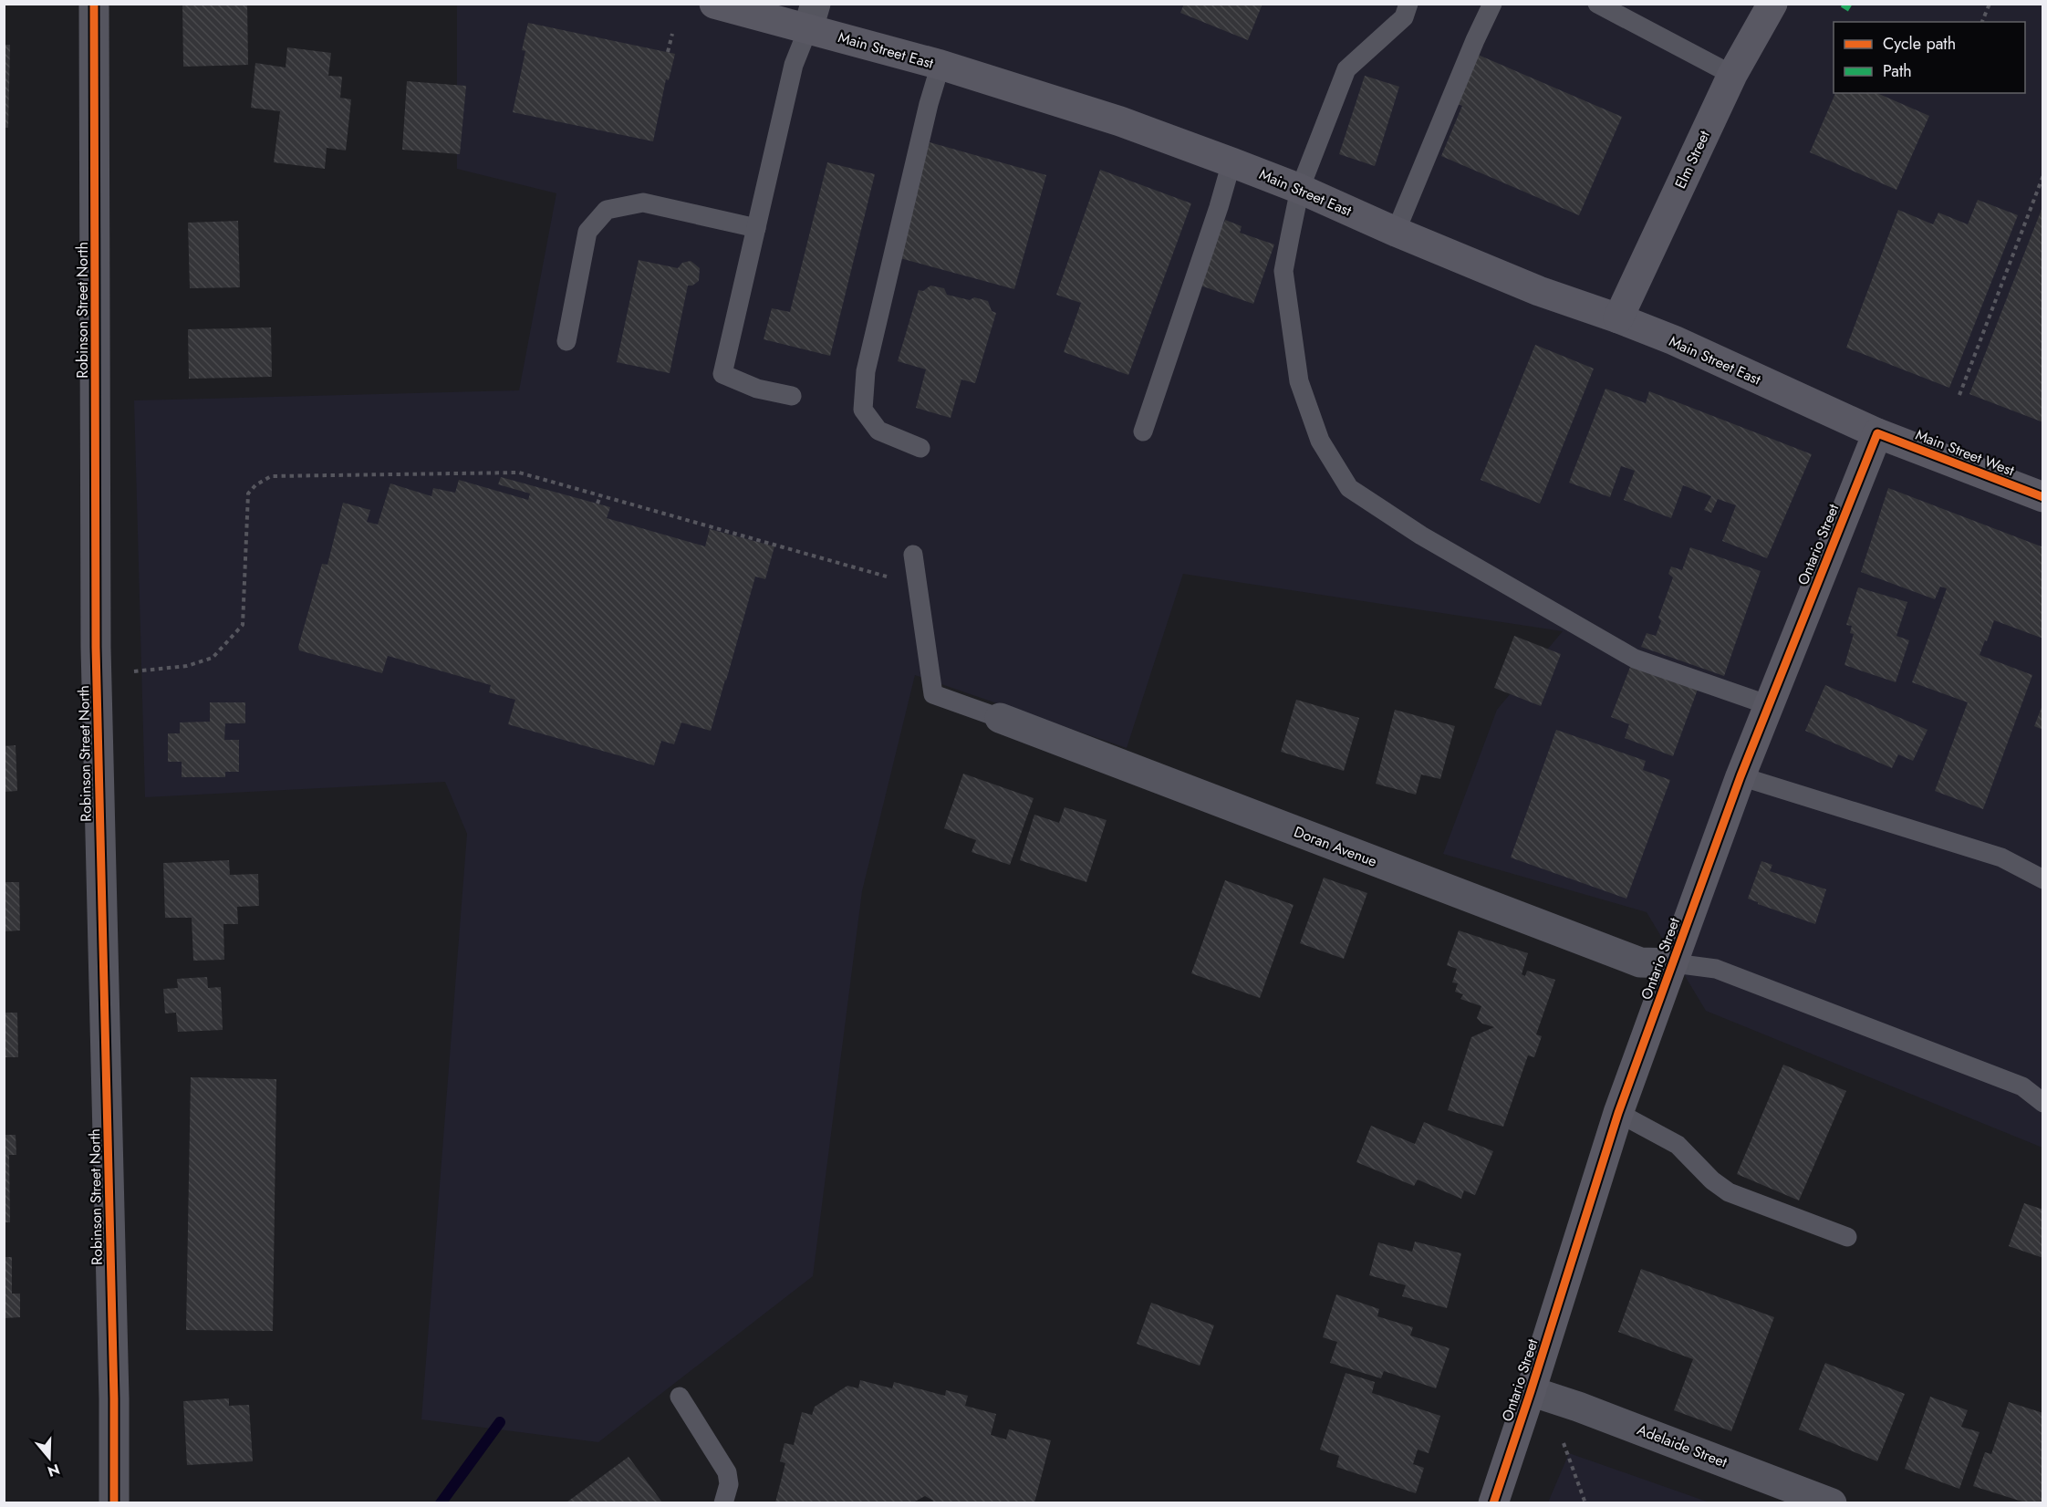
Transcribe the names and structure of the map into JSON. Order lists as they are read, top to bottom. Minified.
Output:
{"streets":{"main road":["Main Street East","Elm Street","Main Street West","Ontario Street"],"street":["Robinson Street North","Doran Avenue","Adelaide Street"]},"crossings":[["Main Street East","Elm Street"],["Main Street East","Main Street West"],["Main Street East","Ontario Street"],["Main Street West","Ontario Street"],["Ontario Street","Doran Avenue"],["Ontario Street","Adelaide Street"]],"legend":["Cycle path","Path"],"north":"bottom"}
